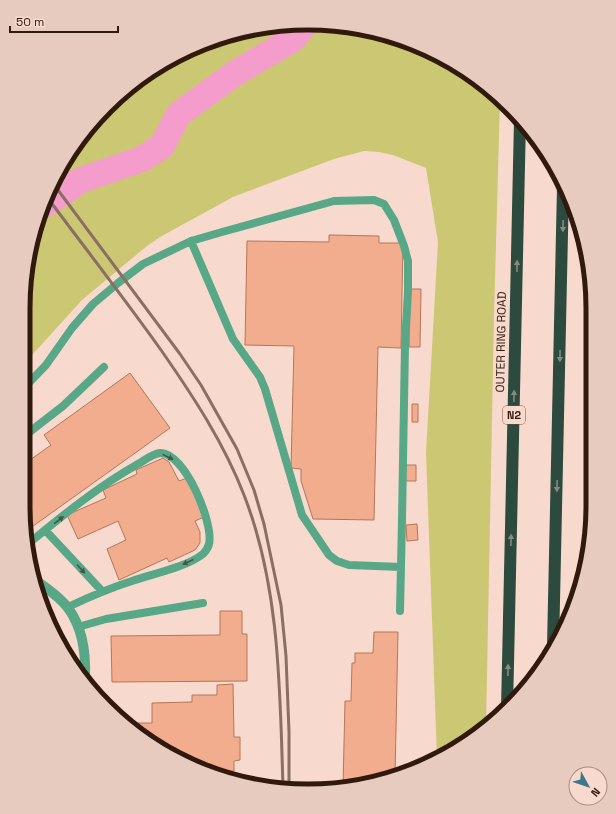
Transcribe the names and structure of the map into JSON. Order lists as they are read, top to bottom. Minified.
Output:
{"streets":{"highway":["OUTER RING ROAD","N2"]},"scale_bar":"50 m","north":"bottom right"}
